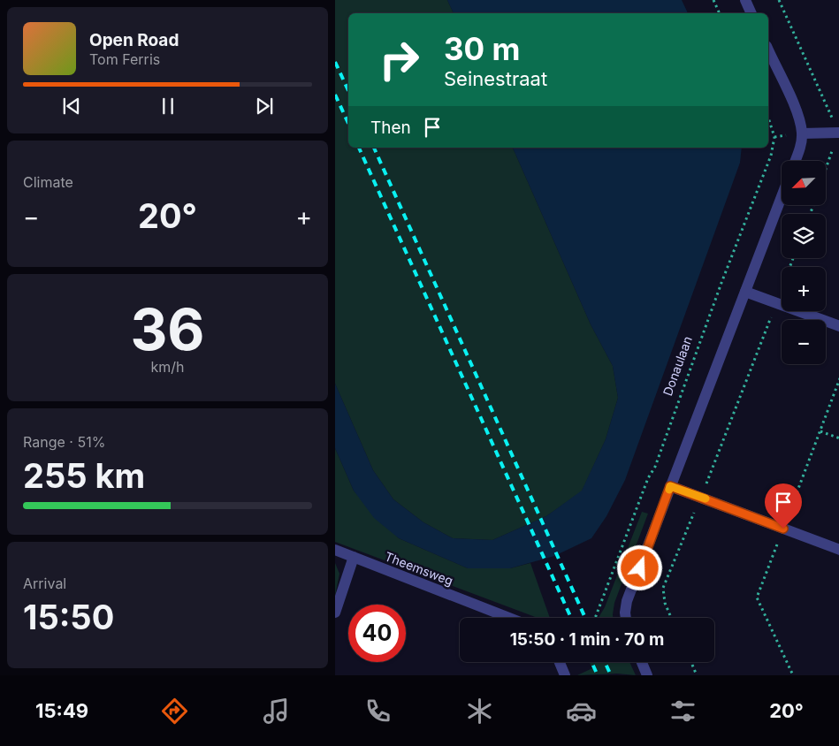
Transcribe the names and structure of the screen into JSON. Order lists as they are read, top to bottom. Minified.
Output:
{"streets":{"street":["Theemsweg"],"path":["Donaulaan"]},"north":"bottom left","page":{"turn":["30 m","Seinestraat"],"song":["Open Road","Tom Ferris"],"then":"Then","tile":["Climate",["36","km/h"],["Range · 51%","255 km"],["Arrival","15:50"]],"map_buttons":["+","−"],"heat":["−","20°","+"],"limit":"40","trip":"15:50 · 1 min · 70 m","tabs":["15:49","20°"]}}
